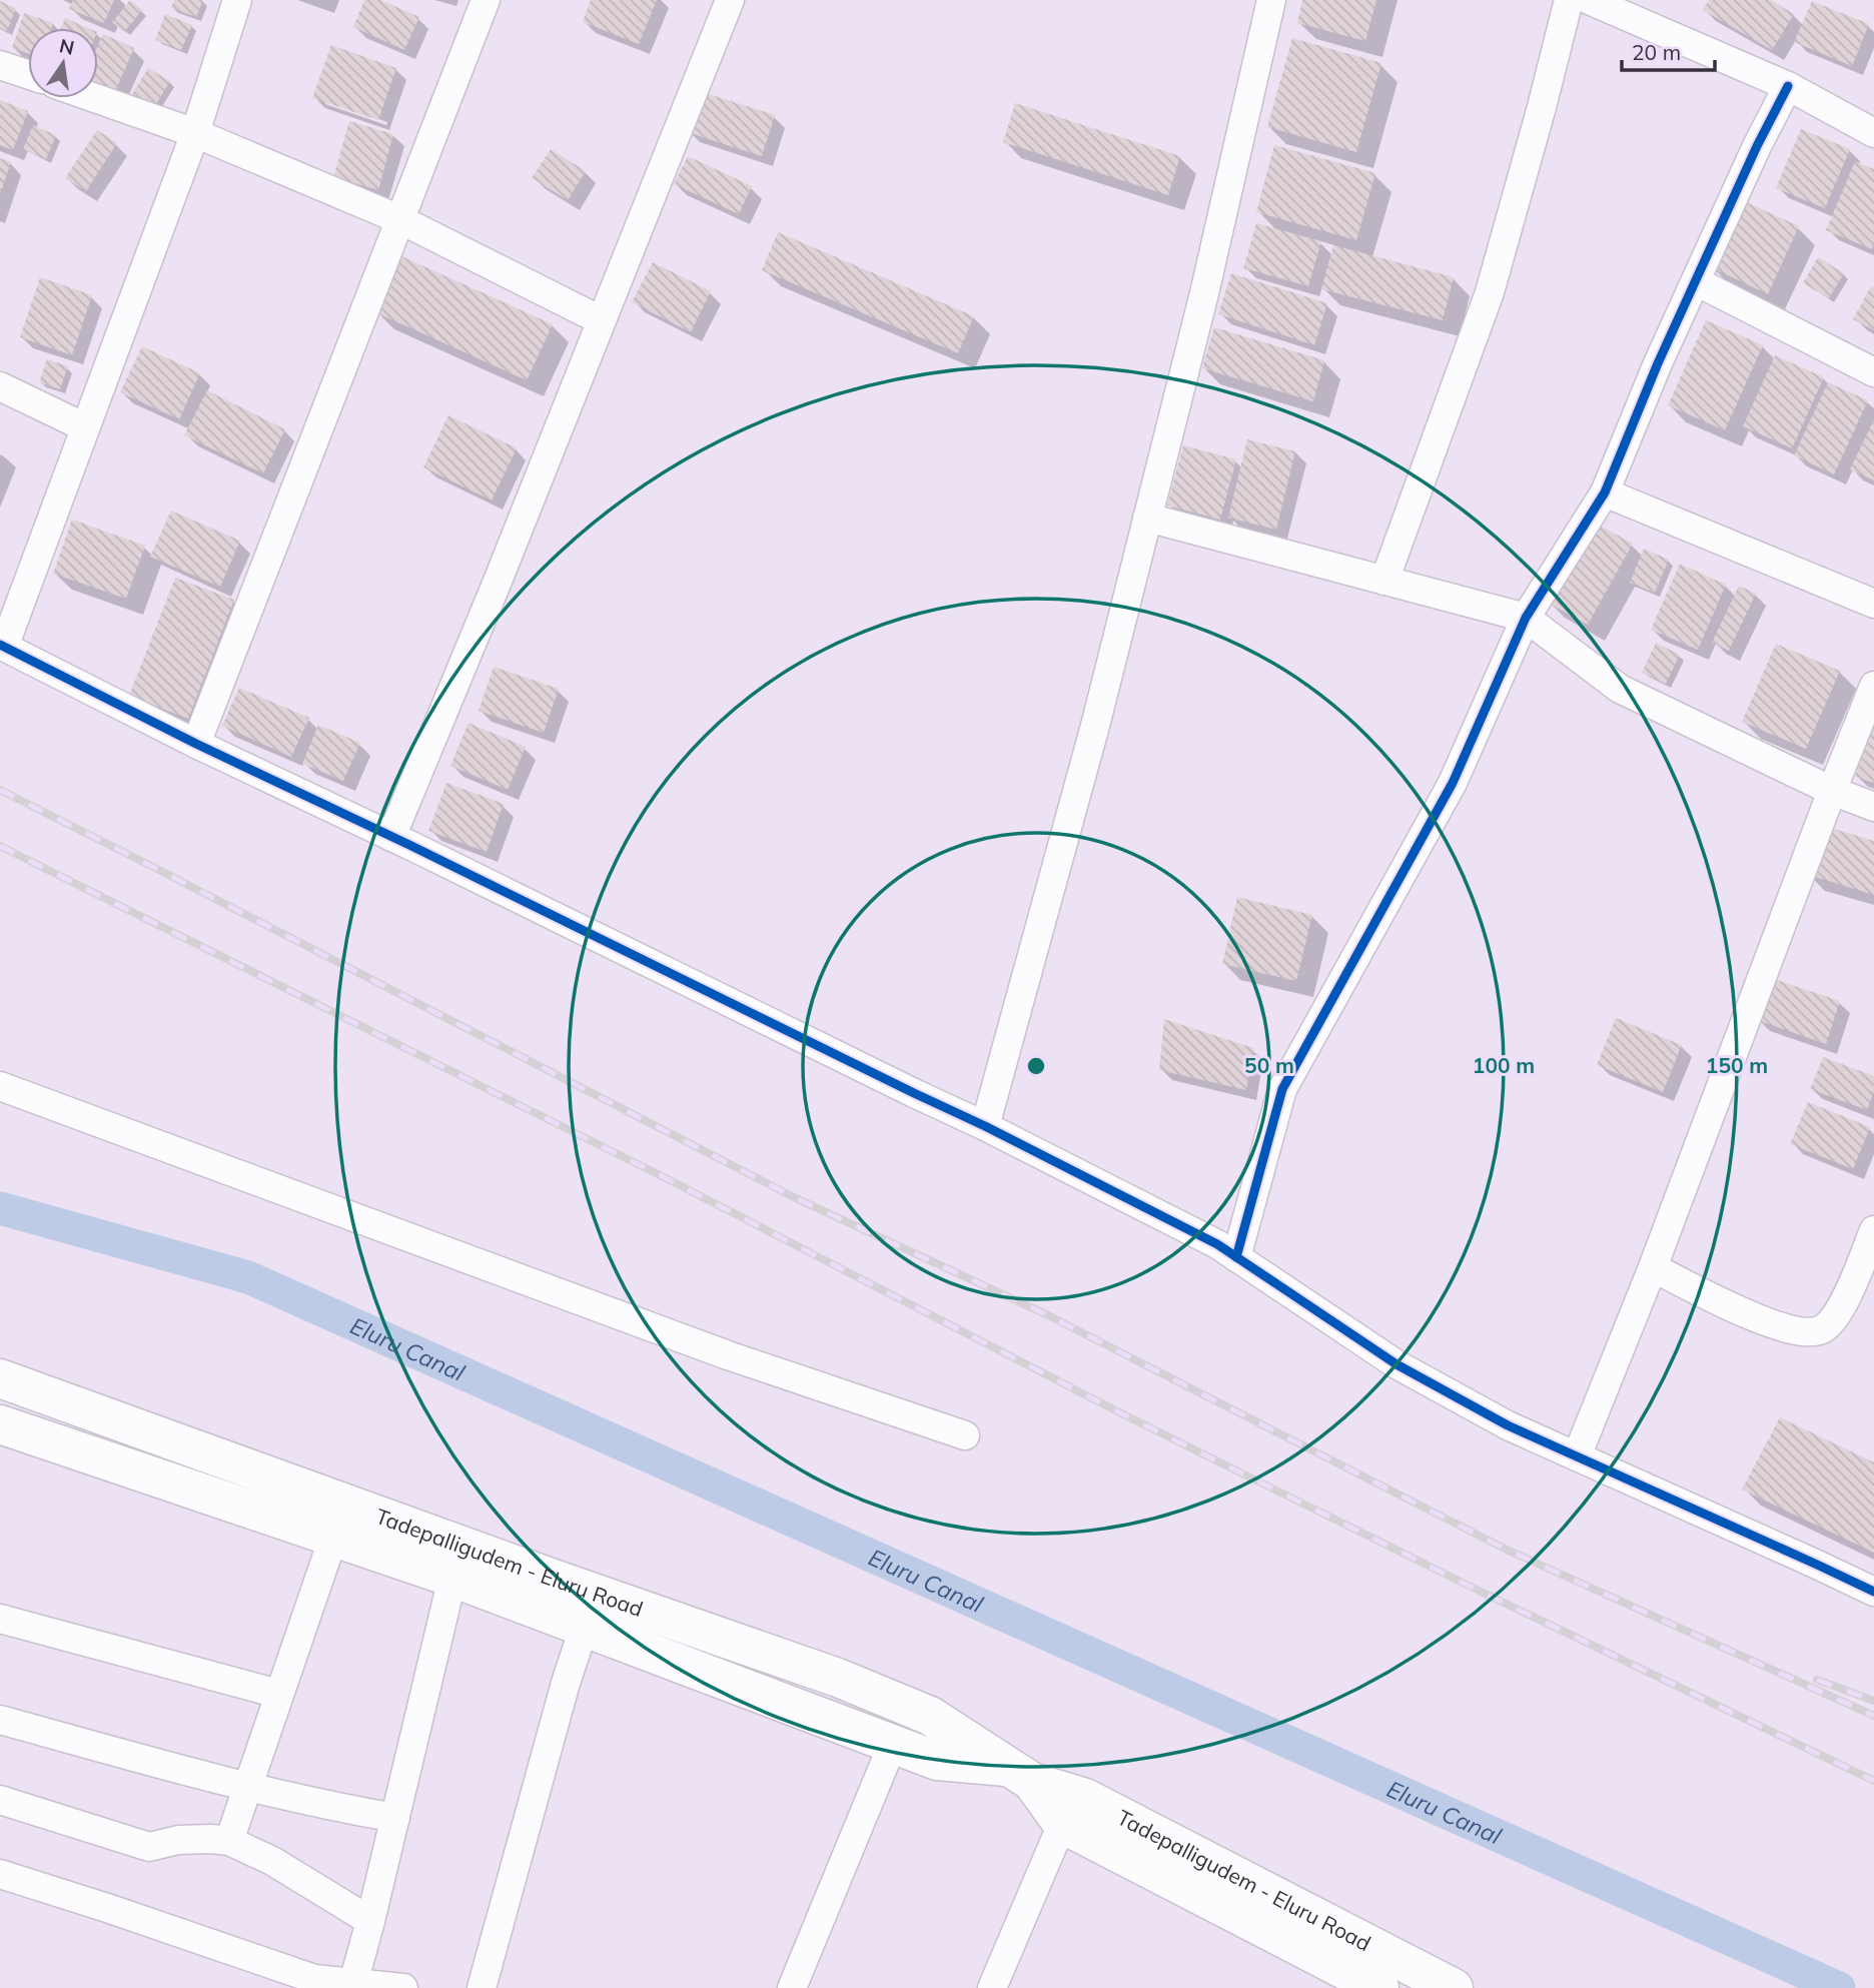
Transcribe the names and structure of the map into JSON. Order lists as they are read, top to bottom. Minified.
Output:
{"streets":{"main road":["Tadepalligudem - Eluru Road"]},"water":["Eluru Canal"],"scale_bar":"20 m","north":"top","rings":["50 m","100 m","150 m"]}
